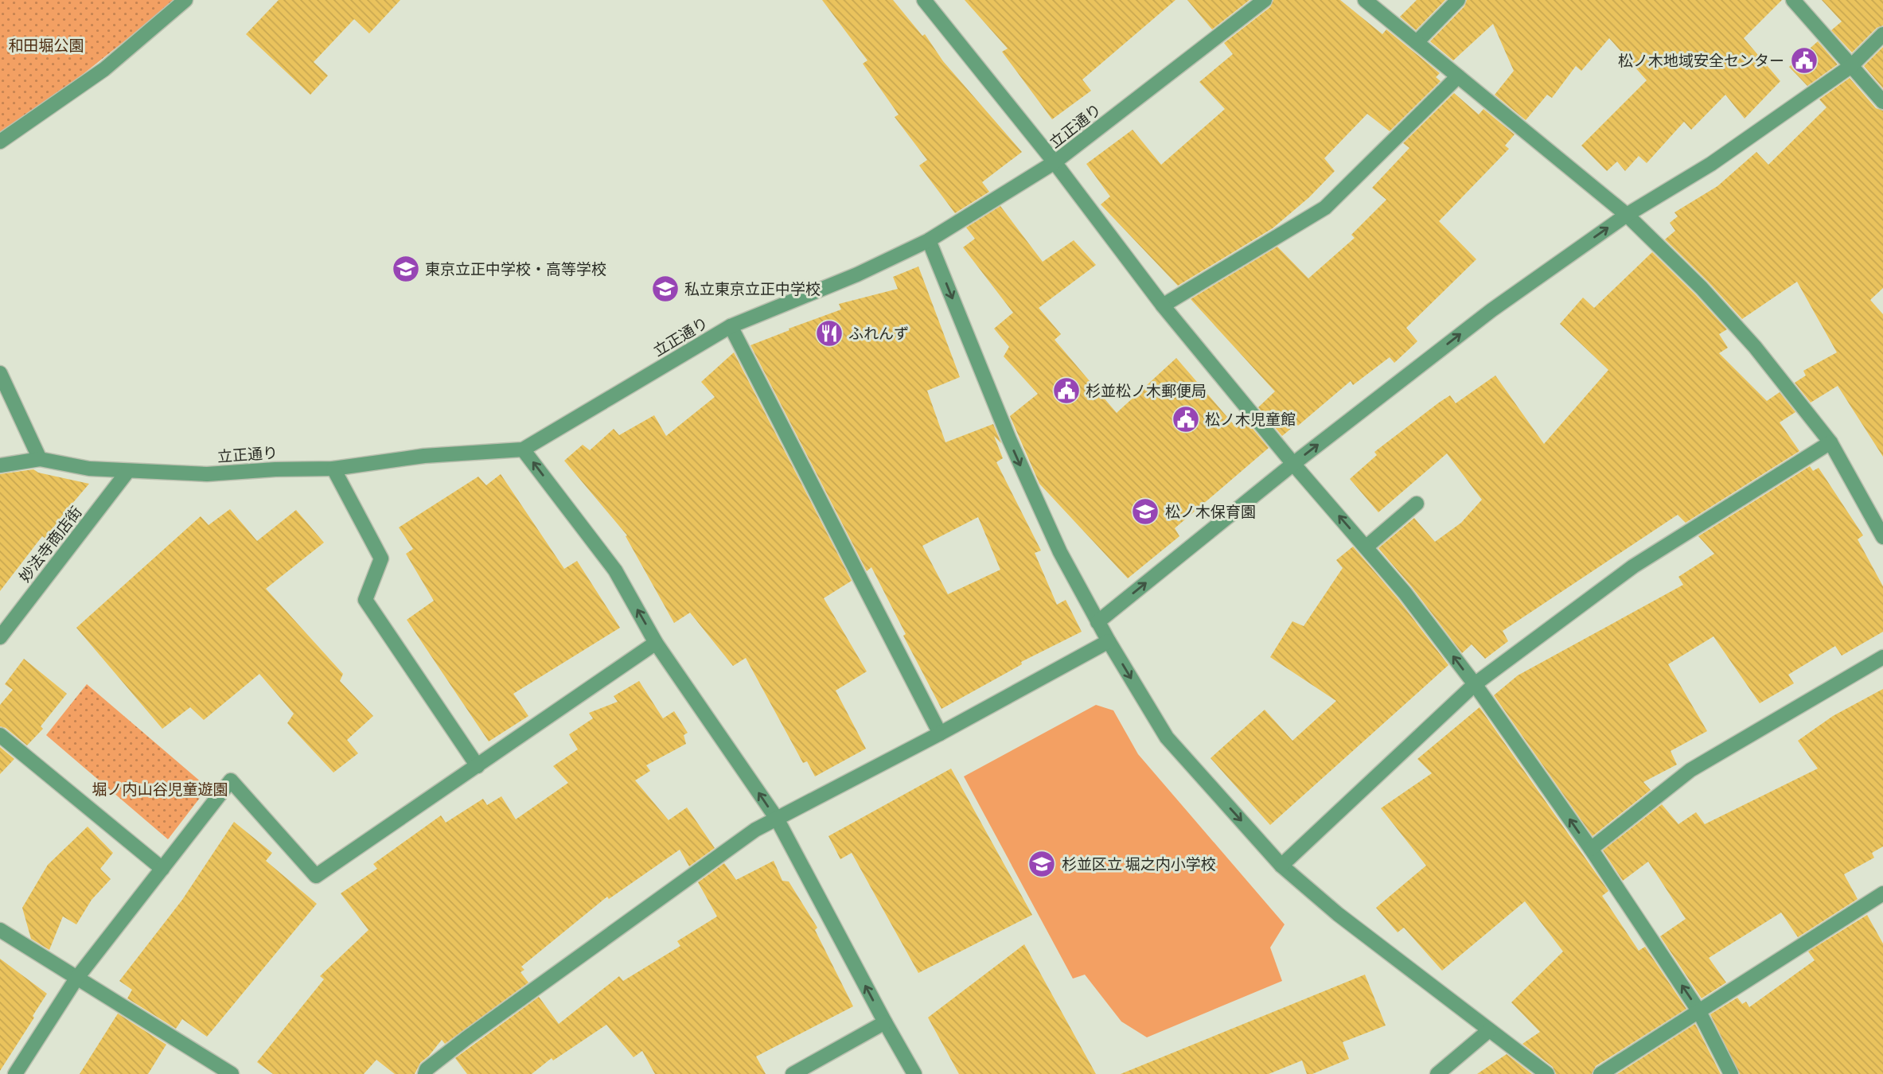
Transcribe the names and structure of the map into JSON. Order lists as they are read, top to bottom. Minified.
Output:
{"streets":{"street":["立正通り","妙法寺商店街"]},"crossings":[["立正通り","妙法寺商店街"]],"parks":["和田堀公園","堀ノ内山谷児童遊園"],"places":{"public building":["松ノ木地域安全センター","杉並松ノ木郵便局","松ノ木児童館"],"school or university":["東京立正中学校・高等学校","私立東京立正中学校","松ノ木保育園","杉並区立 堀之内小学校"],"restaurant":["ふれんず"]}}
